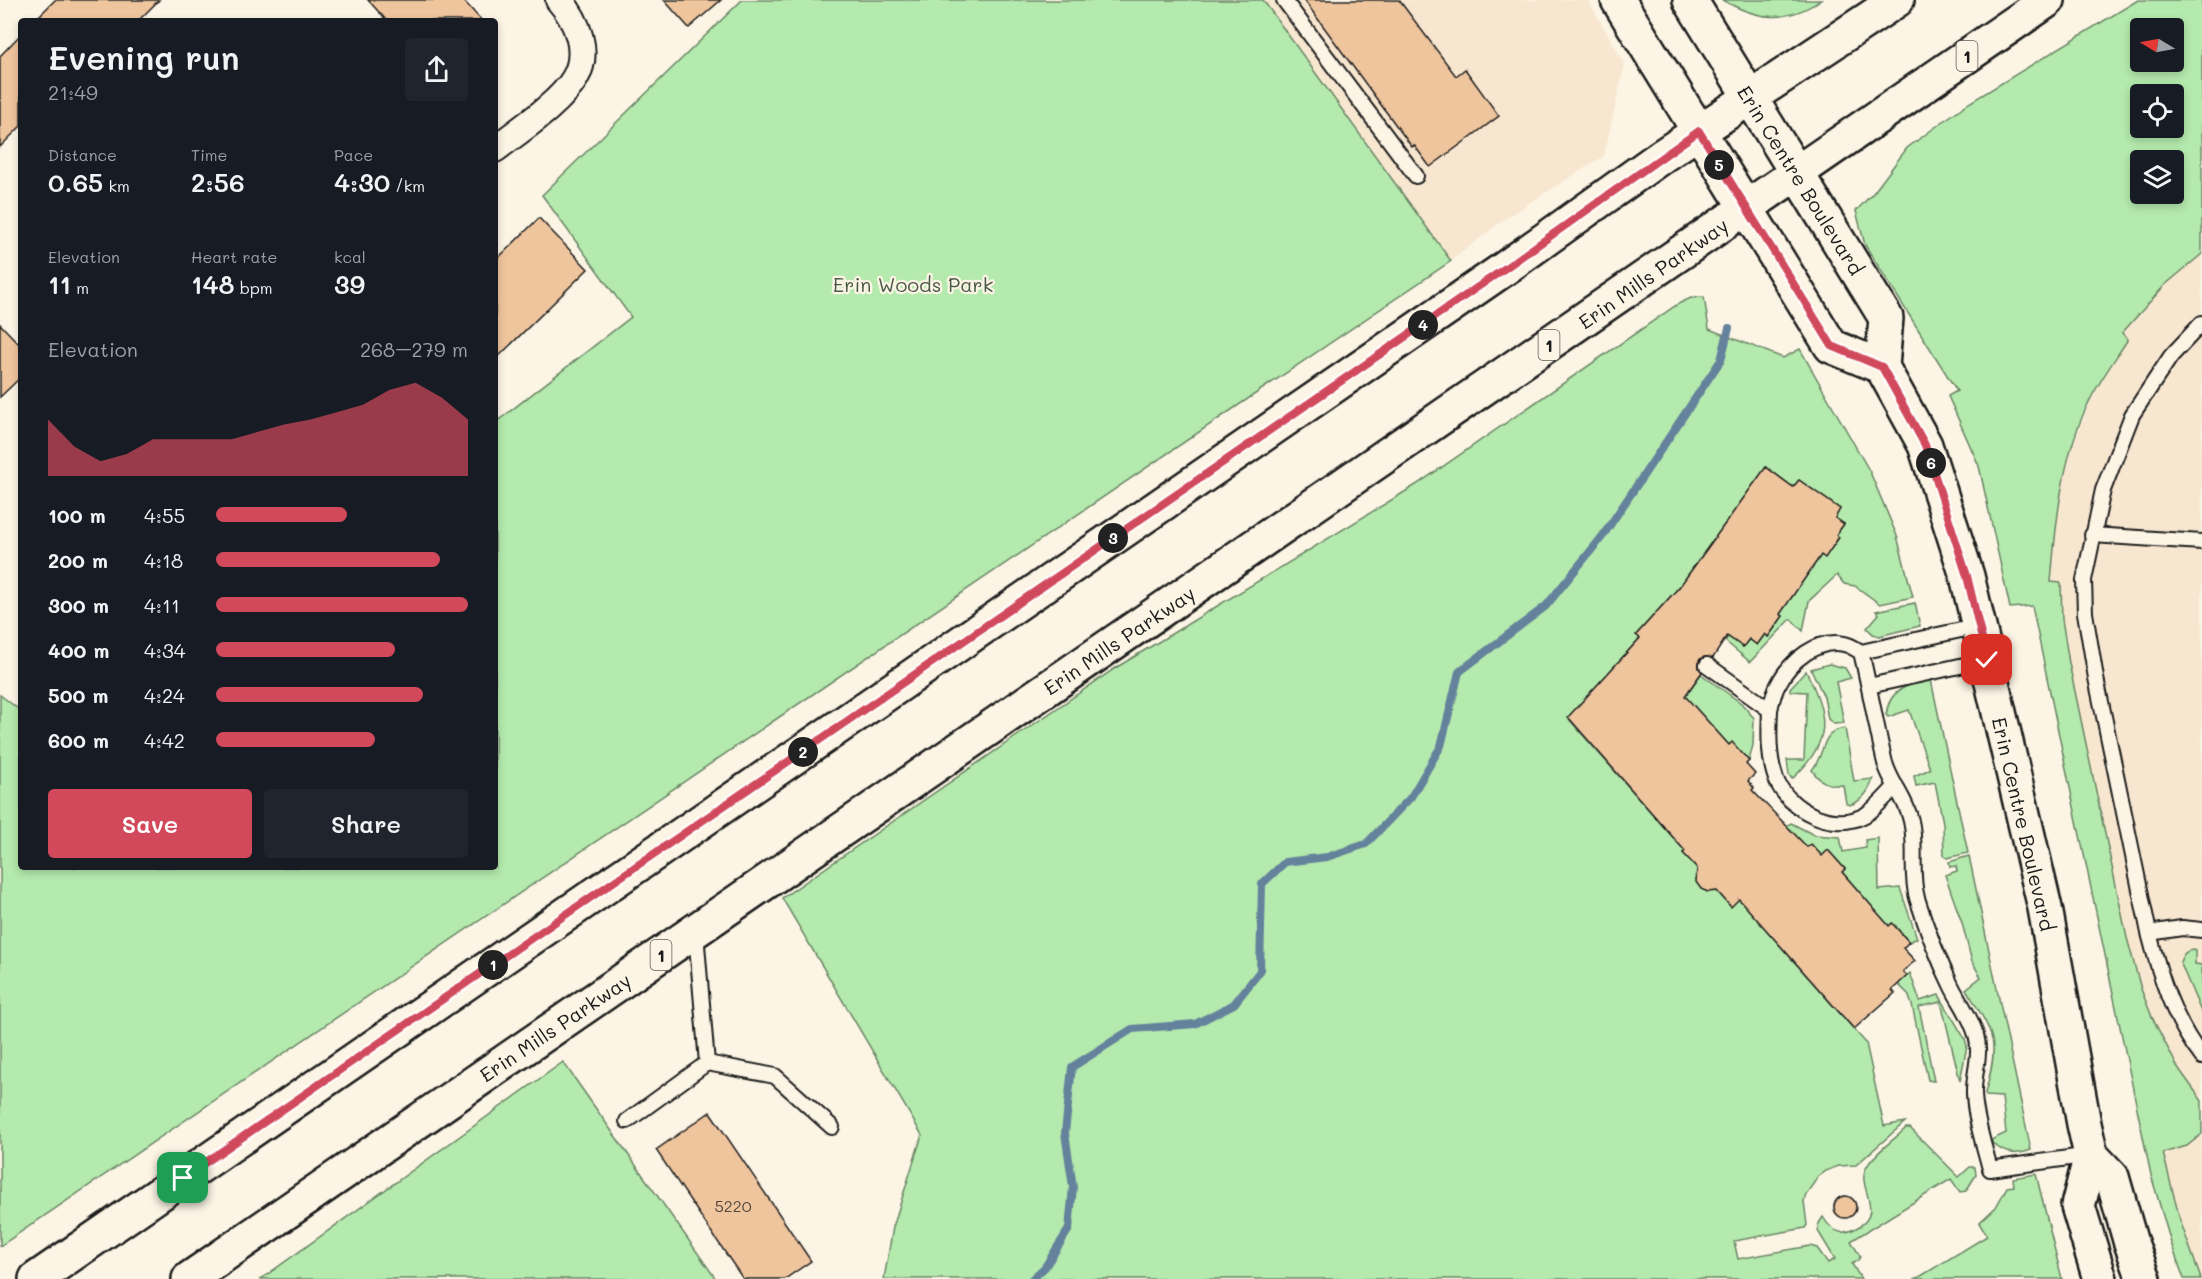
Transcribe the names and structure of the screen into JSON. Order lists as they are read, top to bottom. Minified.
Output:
{"streets":{"main road":["1","Erin Centre Boulevard","Erin Mills Parkway"]},"crossings":[["Erin Centre Boulevard","Erin Mills Parkway"]],"parks":["Erin Woods Park"],"house_numbers":["5220"],"north":"left","page":{"heading":["Evening run","21:49"],"stats":[["Distance","0.65 km"],["Time","2:56"],["Pace","4:30 /km"],["Elevation","11 m"],["Heart rate","148 bpm"],["kcal","39"]],"pins":["5","4","6","3","2","1"],"chart":["Elevation","268–279 m"],"list":[{"name":"100 m","note":"4:55"},{"name":"200 m","note":"4:18"},{"name":"300 m","note":"4:11"},{"name":"400 m","note":"4:34"},{"name":"500 m","note":"4:24"},{"name":"600 m","note":"4:42"}],"buttons":["Save","Share"]}}
